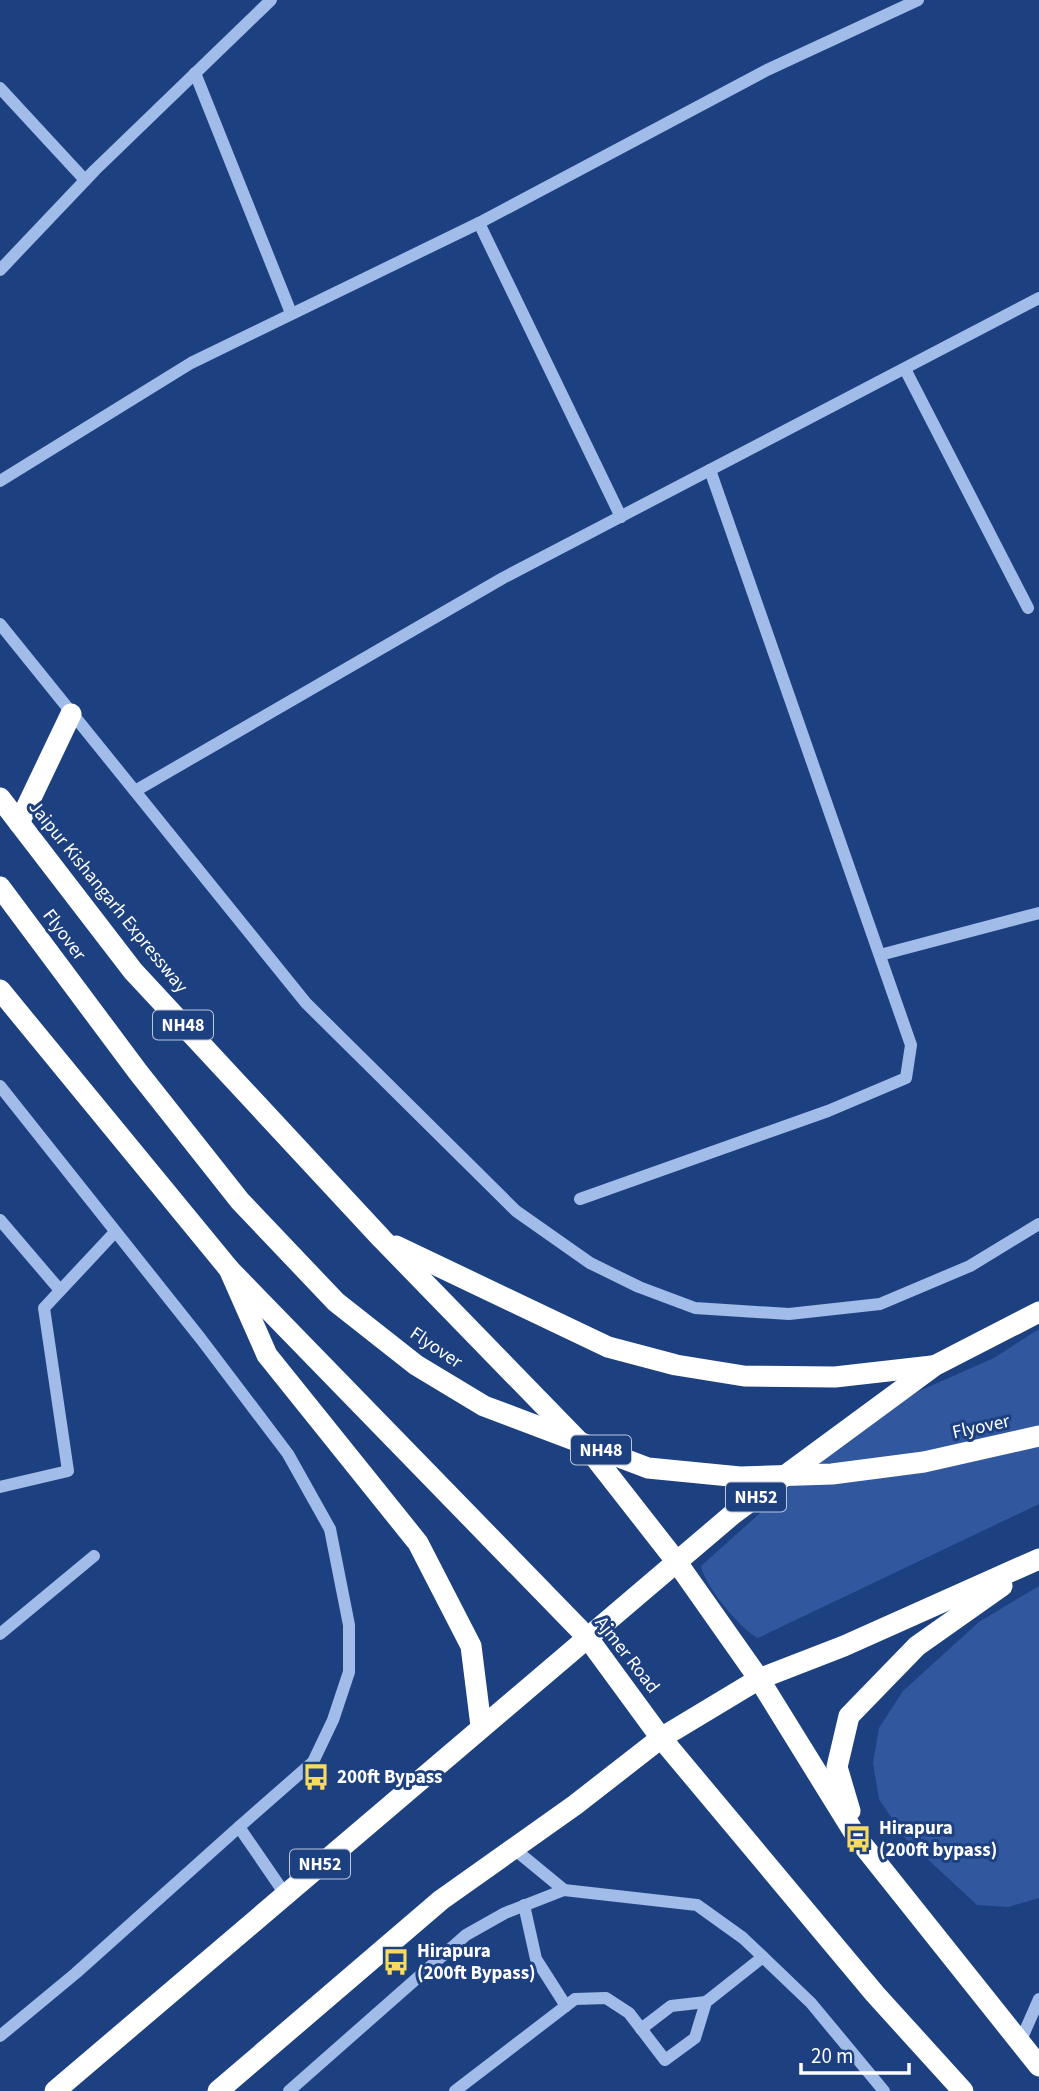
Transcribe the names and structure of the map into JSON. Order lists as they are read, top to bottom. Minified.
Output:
{"streets":{"highway":["Jaipur Kishangarh Expressway","Flyover","NH48","NH52","Ajmer Road"]},"crossings":[["Jaipur Kishangarh Expressway","NH48"],["NH48","NH52"],["NH52","Ajmer Road"]],"places":{"bus stop":["200ft Bypass","Hirapura (200ft bypass)","Hirapura (200ft Bypass)"]},"scale_bar":"20 m"}
